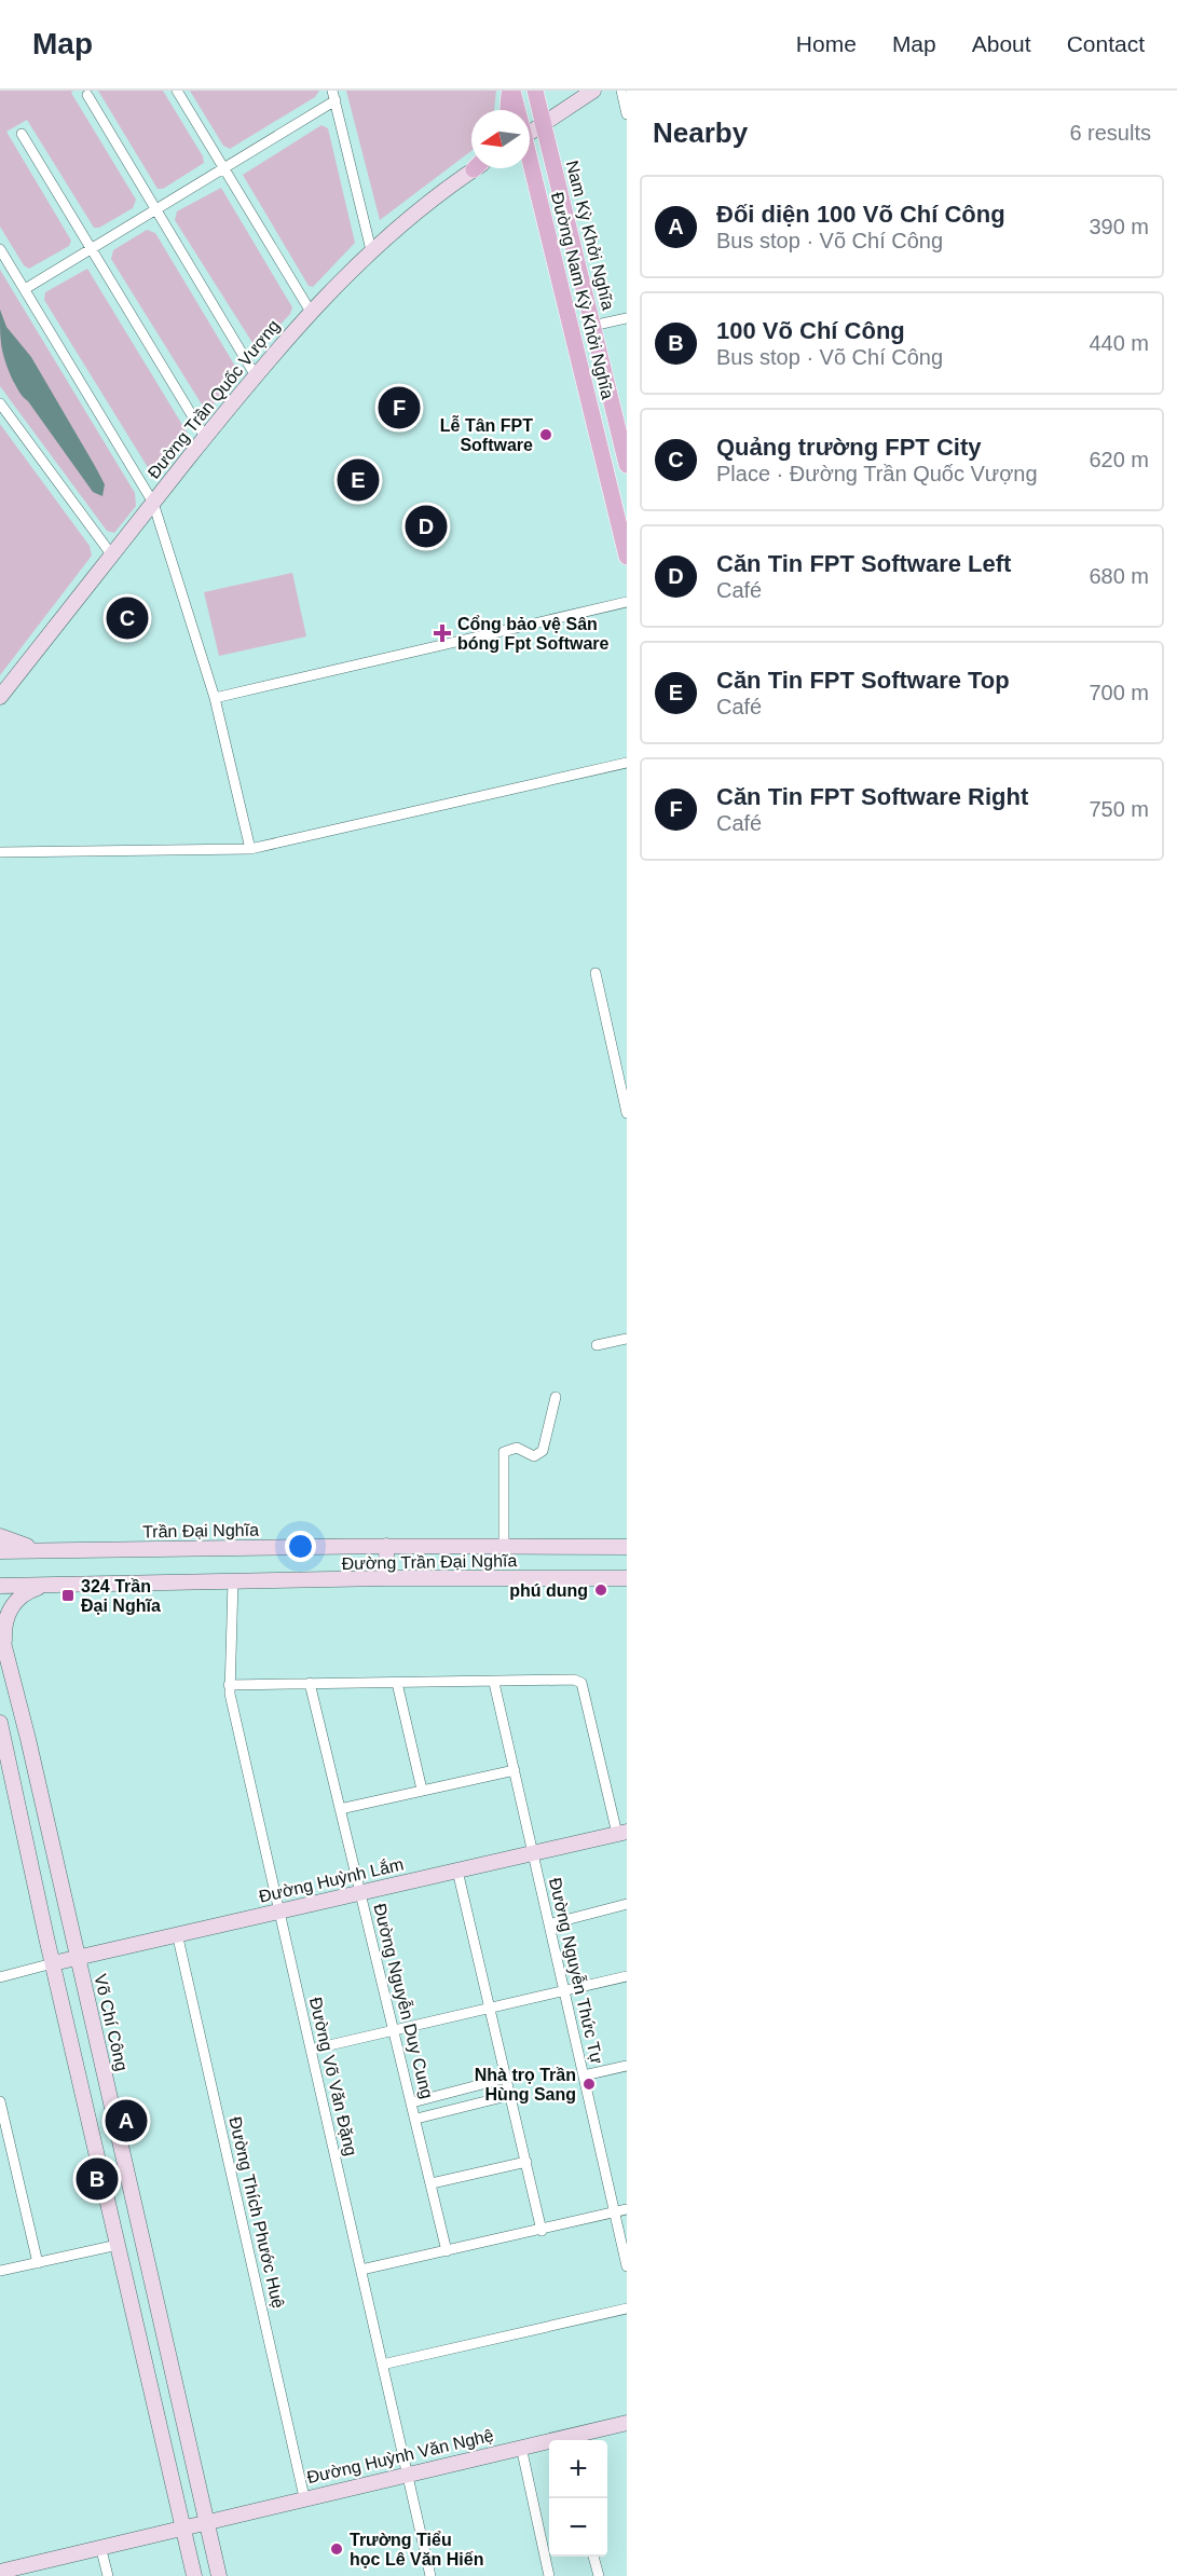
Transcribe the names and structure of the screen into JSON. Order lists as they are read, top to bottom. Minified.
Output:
{"streets":{"main road":["Nam Kỳ Khởi Nghĩa","Đường Nam Kỳ Khởi Nghĩa","Đường Trần Quốc Vượng","Trần Đại Nghĩa","Đường Trần Đại Nghĩa","Đường Huỳnh Lắm","Võ Chí Công","Đường Huỳnh Văn Nghệ"],"street":["Đường Nguyễn Thức Tự","Đường Nguyễn Duy Cung","Đường Võ Văn Đặng","Đường Thích Phước Huệ"]},"crossings":[["Đường Trần Đại Nghĩa","Đường Võ Văn Đặng"],["Đường Huỳnh Lắm","Đường Nguyễn Thức Tự"],["Đường Huỳnh Lắm","Đường Nguyễn Duy Cung"],["Đường Huỳnh Lắm","Võ Chí Công"],["Đường Huỳnh Lắm","Đường Võ Văn Đặng"],["Đường Huỳnh Lắm","Đường Thích Phước Huệ"],["Võ Chí Công","Đường Huỳnh Văn Nghệ"],["Đường Võ Văn Đặng","Đường Huỳnh Văn Nghệ"],["Đường Thích Phước Huệ","Đường Huỳnh Văn Nghệ"]],"places":{"other":["Lễ Tân FPT Software","phú dung","Nhà trọ Trần Hùng Sang","Trường Tiểu học Lê Văn Hiến"],"health":["Cổng bảo vệ Sân bóng Fpt Software"],"transit":["324 Trần Đại Nghĩa"]},"north":"left","page":{"header":"Map","nav":["Home","Map","About","Contact"],"heading":["Nearby","6 results"],"list":[{"mark":"A","name":"Đối diện 100 Võ Chí Công","note":"Bus stop · Võ Chí Công","value":"390 m"},{"mark":"B","name":"100 Võ Chí Công","note":"Bus stop · Võ Chí Công","value":"440 m"},{"mark":"C","name":"Quảng trường FPT City","note":"Place · Đường Trần Quốc Vượng","value":"620 m"},{"mark":"D","name":"Căn Tin FPT Software Left","note":"Café","value":"680 m"},{"mark":"E","name":"Căn Tin FPT Software Top","note":"Café","value":"700 m"},{"mark":"F","name":"Căn Tin FPT Software Right","note":"Café","value":"750 m"}],"pins":["F","E","D","C","A","B"],"map_buttons":["+","−"]}}
